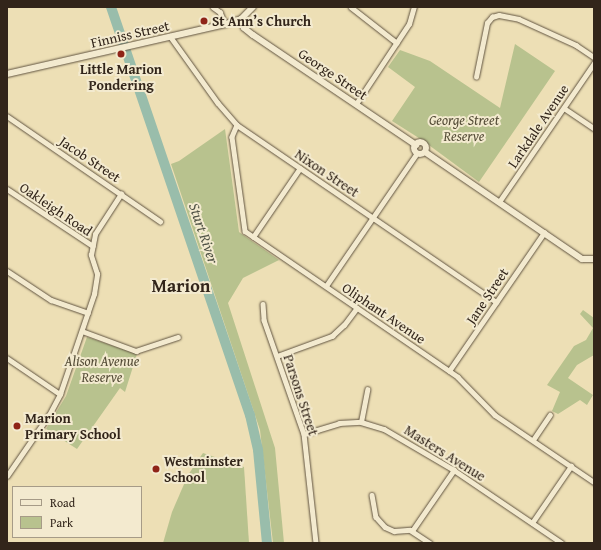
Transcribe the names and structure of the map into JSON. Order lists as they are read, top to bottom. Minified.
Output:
{"streets":{"street":["Finniss Street","George Street","Larkdale Avenue","Jacob Street","Nixon Street","Oakleigh Road","Jane Street","Oliphant Avenue","Parsons Street","Masters Avenue"]},"crossings":[["Finniss Street","George Street"],["Finniss Street","Nixon Street"],["Nixon Street","Jane Street"],["Nixon Street","Oliphant Avenue"],["Jane Street","Oliphant Avenue"],["Parsons Street","Masters Avenue"]],"districts":["Marion"],"water":["Sturt River"],"parks":["George Street Reserve","Alison Avenue Reserve"],"places":["St Ann’s Church","Little Marion Pondering","Marion Primary School","Westminster School"],"legend":["Road","Park"]}
